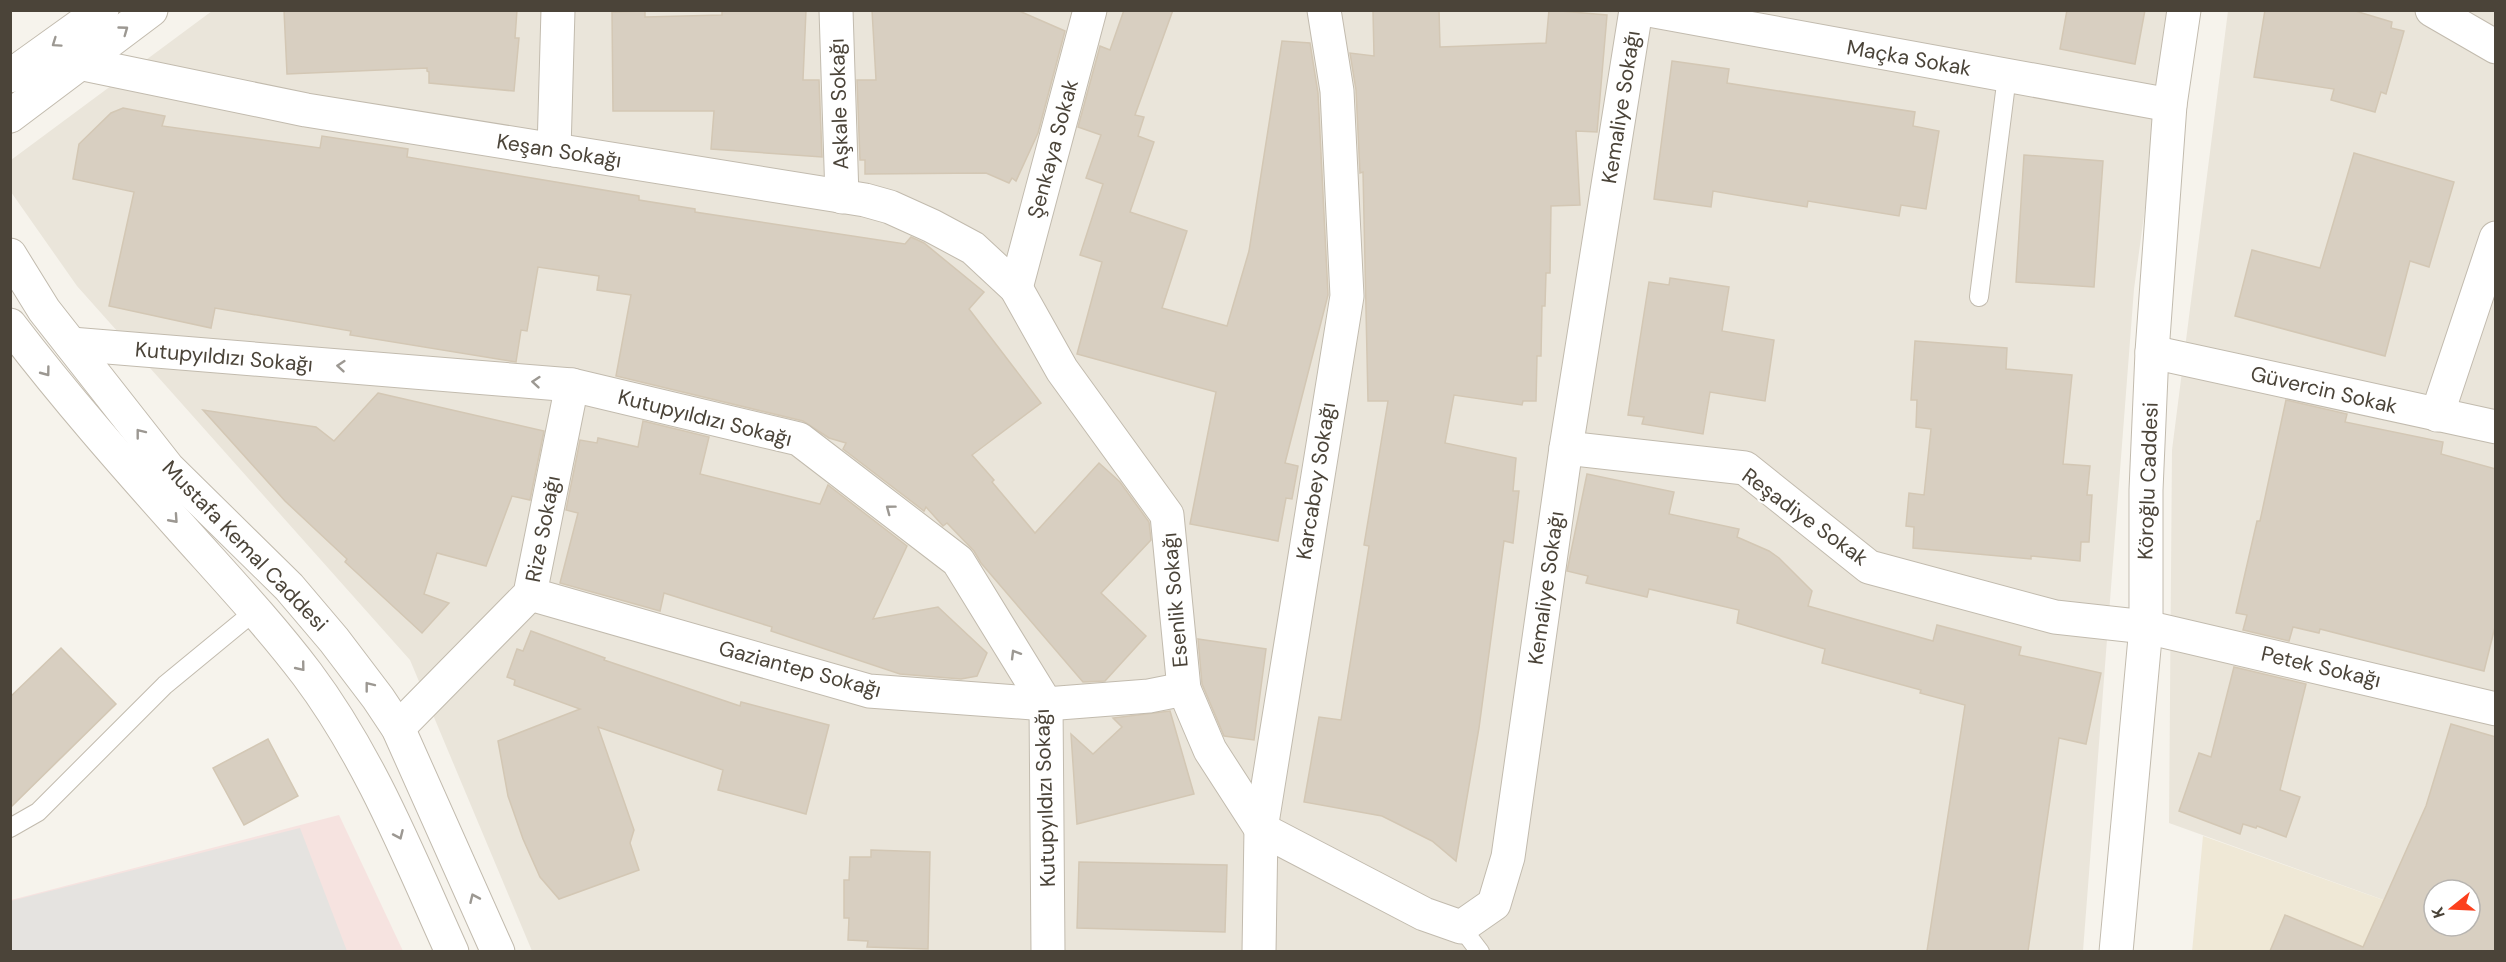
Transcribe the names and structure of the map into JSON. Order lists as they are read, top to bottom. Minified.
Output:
{"streets":{"street":["Maçka Sokak","Aşkale Sokağı","Kemaliye Sokağı","Şenkaya Sokak","Keşan Sokağı","Kutupyıldızı Sokağı","Güvercin Sokak","Karcabey Sokağı","Köroğlu Caddesi","Reşadiye Sokak","Rize Sokağı","Mustafa Kemal Caddesi","Esenlik Sokağı","Petek Sokağı","Gaziantep Sokağı"]},"crossings":[["Maçka Sokak","Köroğlu Caddesi"],["Aşkale Sokağı","Keşan Sokağı"],["Kemaliye Sokağı","Karcabey Sokağı"],["Kemaliye Sokağı","Reşadiye Sokak"],["Kemaliye Sokağı","Esenlik Sokağı"],["Şenkaya Sokak","Keşan Sokağı"],["Şenkaya Sokak","Esenlik Sokağı"],["Keşan Sokağı","Esenlik Sokağı"],["Kutupyıldızı Sokağı","Rize Sokağı"],["Kutupyıldızı Sokağı","Mustafa Kemal Caddesi"],["Kutupyıldızı Sokağı","Gaziantep Sokağı"],["Güvercin Sokak","Köroğlu Caddesi"],["Karcabey Sokağı","Esenlik Sokağı"],["Köroğlu Caddesi","Reşadiye Sokak"],["Köroğlu Caddesi","Petek Sokağı"],["Reşadiye Sokak","Petek Sokağı"],["Rize Sokağı","Mustafa Kemal Caddesi"],["Rize Sokağı","Gaziantep Sokağı"],["Esenlik Sokağı","Gaziantep Sokağı"]],"one_way":["Kutupyıldızı Sokağı"],"north":"left"}
